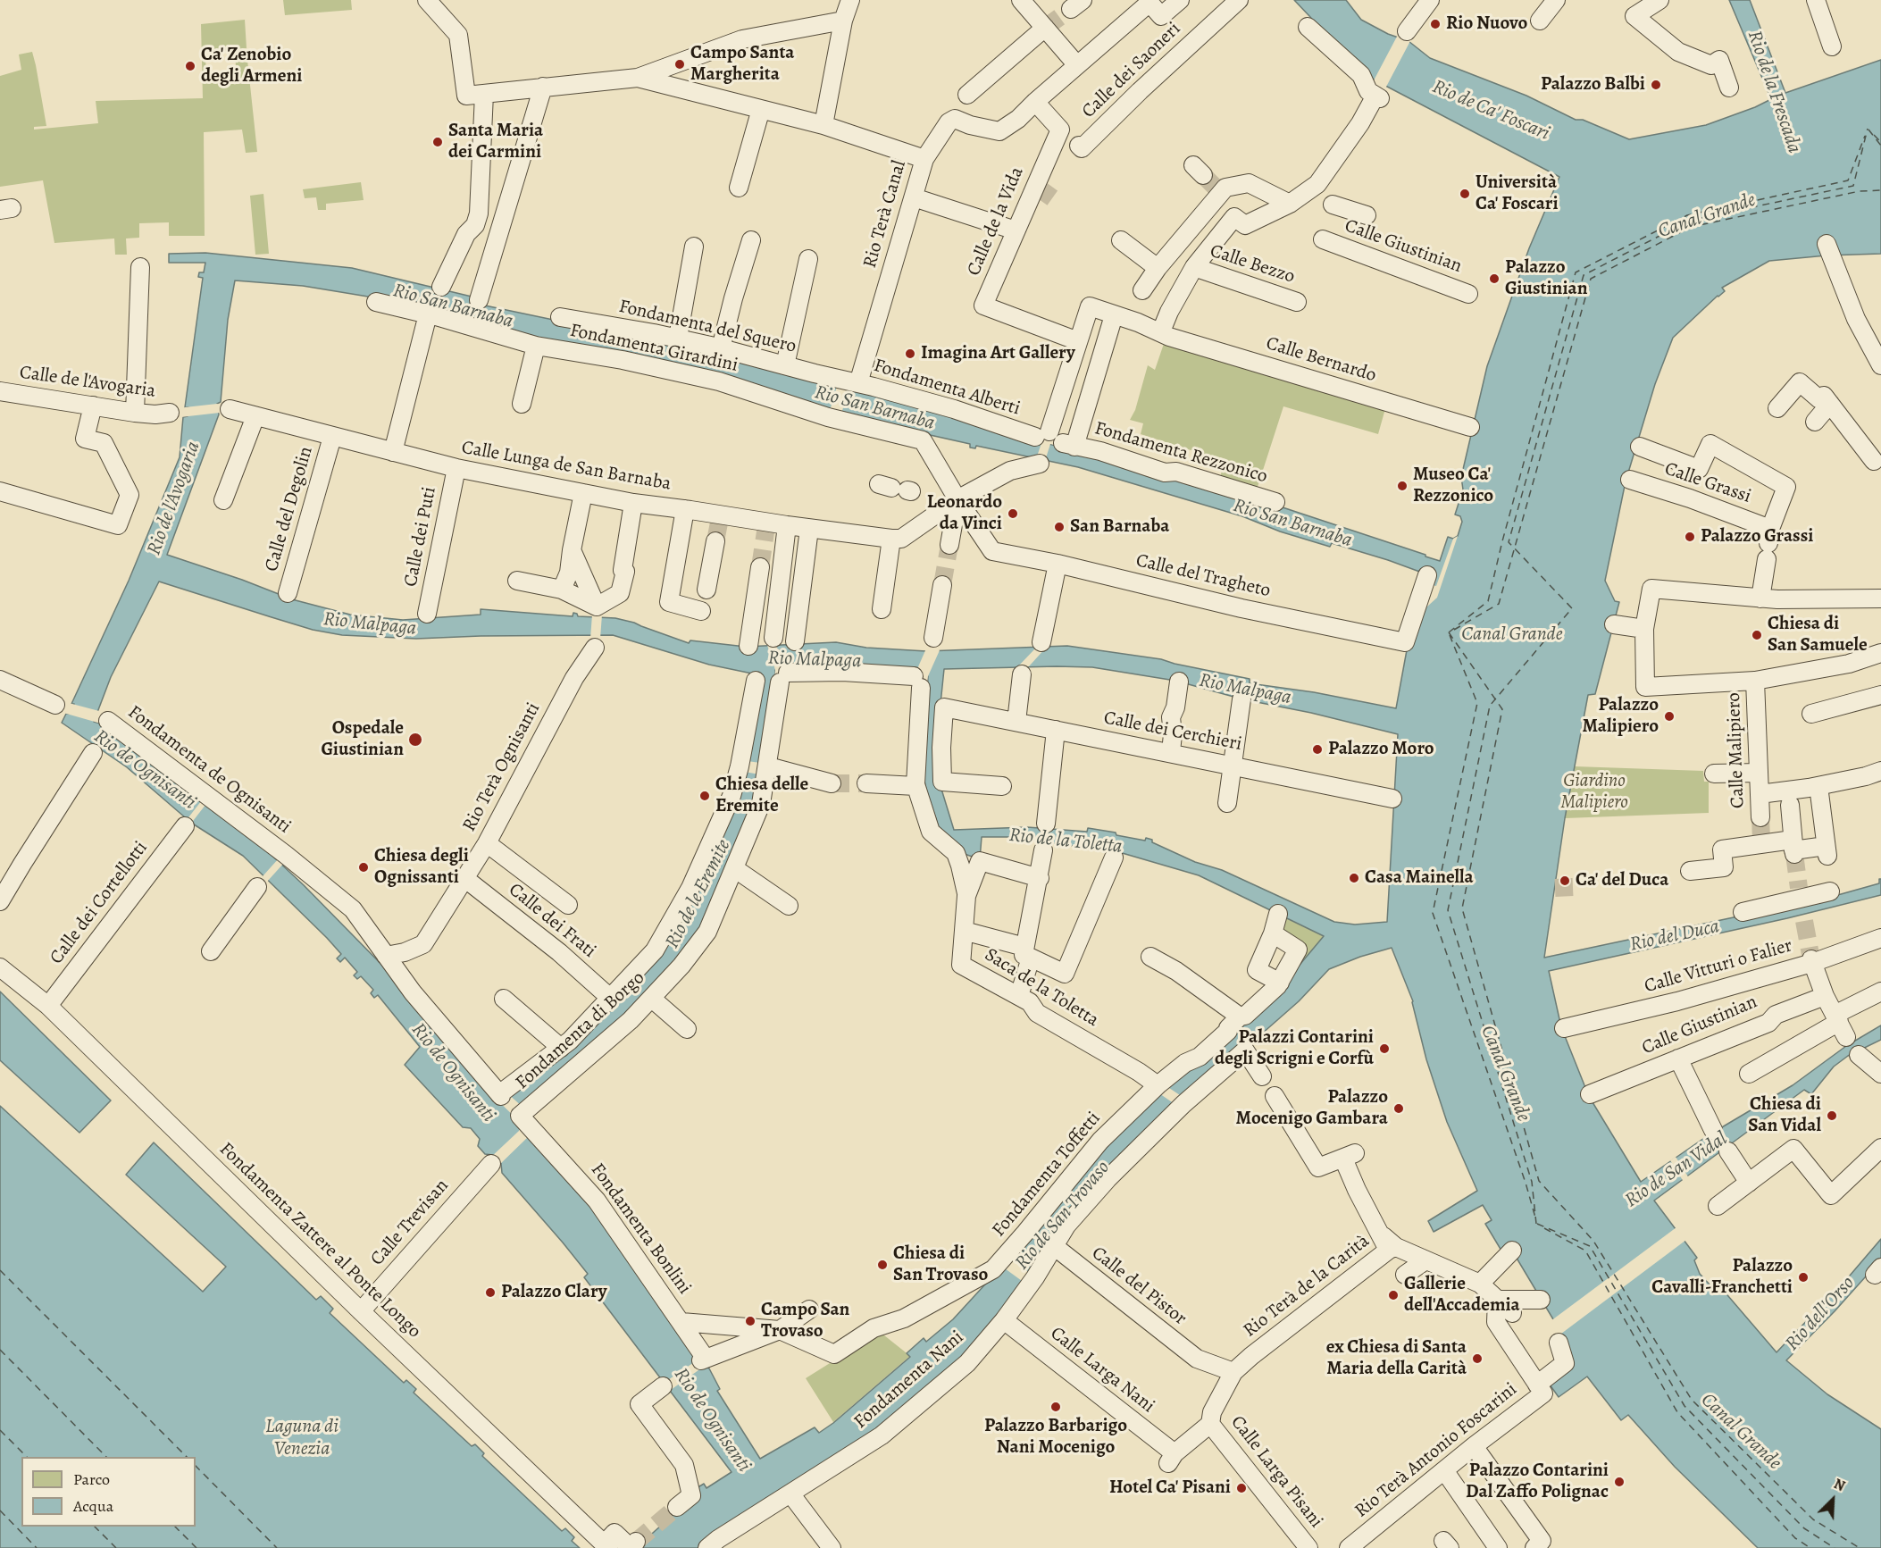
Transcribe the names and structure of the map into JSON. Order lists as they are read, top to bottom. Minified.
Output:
{"streets":{"street":["Calle dei Saoneri","Rio Terà Canal","Calle de la Vida","Calle Giustinian","Calle Bezzo","Fondamenta del Squero","Fondamenta Girardini","Calle Bernardo","Calle de l'Avogaria","Fondamenta Alberti","Fondamenta Rezzonico","Calle Lunga de San Barnaba","Calle Grassi","Calle del Degolin","Calle dei Puti","Calle del Tragheto","Calle dei Cerchieri","Calle Malipiero","Rio Terà Ognisanti","Fondamenta de Ognisanti","Calle dei Cortellotti","Calle dei Frati","Calle Vitturi o Falier","Saca de la Toletta","Fondamenta di Borgo","Fondamenta Toffetti","Calle Trevisan","Fondamenta Bonlini","Fondamenta Zattere al Ponte Longo","Calle del Pistor","Rio Terà de la Carità","Calle Larga Nani","Fondamenta Nani","Rio Terà Antonio Foscarini","Calle Larga Pisani"]},"crossings":[["Rio Terà Canal","Fondamenta del Squero"],["Rio Terà Canal","Fondamenta Alberti"],["Calle de la Vida","Calle Bernardo"],["Fondamenta del Squero","Fondamenta Alberti"],["Fondamenta Girardini","Calle del Tragheto"],["Fondamenta Alberti","Fondamenta Rezzonico"],["Calle Lunga de San Barnaba","Calle del Degolin"],["Calle Lunga de San Barnaba","Calle dei Puti"],["Rio Terà Ognisanti","Fondamenta de Ognisanti"],["Rio Terà Ognisanti","Calle dei Frati"],["Calle dei Cortellotti","Fondamenta Zattere al Ponte Longo"],["Saca de la Toletta","Fondamenta Toffetti"],["Fondamenta di Borgo","Fondamenta Bonlini"],["Calle Trevisan","Fondamenta Zattere al Ponte Longo"],["Calle del Pistor","Rio Terà de la Carità"],["Calle del Pistor","Fondamenta Nani"],["Rio Terà de la Carità","Calle Larga Nani"],["Rio Terà de la Carità","Calle Larga Pisani"],["Calle Larga Nani","Fondamenta Nani"],["Calle Larga Nani","Calle Larga Pisani"]],"water":["Rio de la Frescada","Rio de Ca' Foscari","Canal Grande","Rio San Barnaba","Rio de l'Avogaria","Rio Malpaga","Rio de Ognisanti","Rio de la Toletta","Rio de le Eremite","Rio del Duca","Rio de San Vidal","Rio de San Trovaso","Rio dell'Orso","Laguna di Venezia"],"parks":["Giardino Malipiero"],"places":["Rio Nuovo","Campo Santa Margherita","Ca' Zenobio degli Armeni","Palazzo Balbi","Santa Maria dei Carmini","Università Ca' Foscari","Palazzo Giustinian","Imagina Art Gallery","Museo Ca' Rezzonico","Leonardo da Vinci","San Barnaba","Palazzo Grassi","Chiesa di San Samuele","Palazzo Malipiero","Ospedale Giustinian","Palazzo Moro","Chiesa delle Eremite","Chiesa degli Ognissanti","Casa Mainella","Ca' del Duca","Palazzi Contarini degli Scrigni e Corfù","Palazzo Mocenigo Gambara","Chiesa di San Vidal","Chiesa di San Trovaso","Palazzo Cavalli-Franchetti","Palazzo Clary","Gallerie dell'Accademia","Campo San Trovaso","ex Chiesa di Santa Maria della Carità","Palazzo Barbarigo Nani Mocenigo","Palazzo Contarini Dal Zaffo Polignac","Hotel Ca' Pisani"],"legend":["Parco","Acqua"],"north":"top right"}
